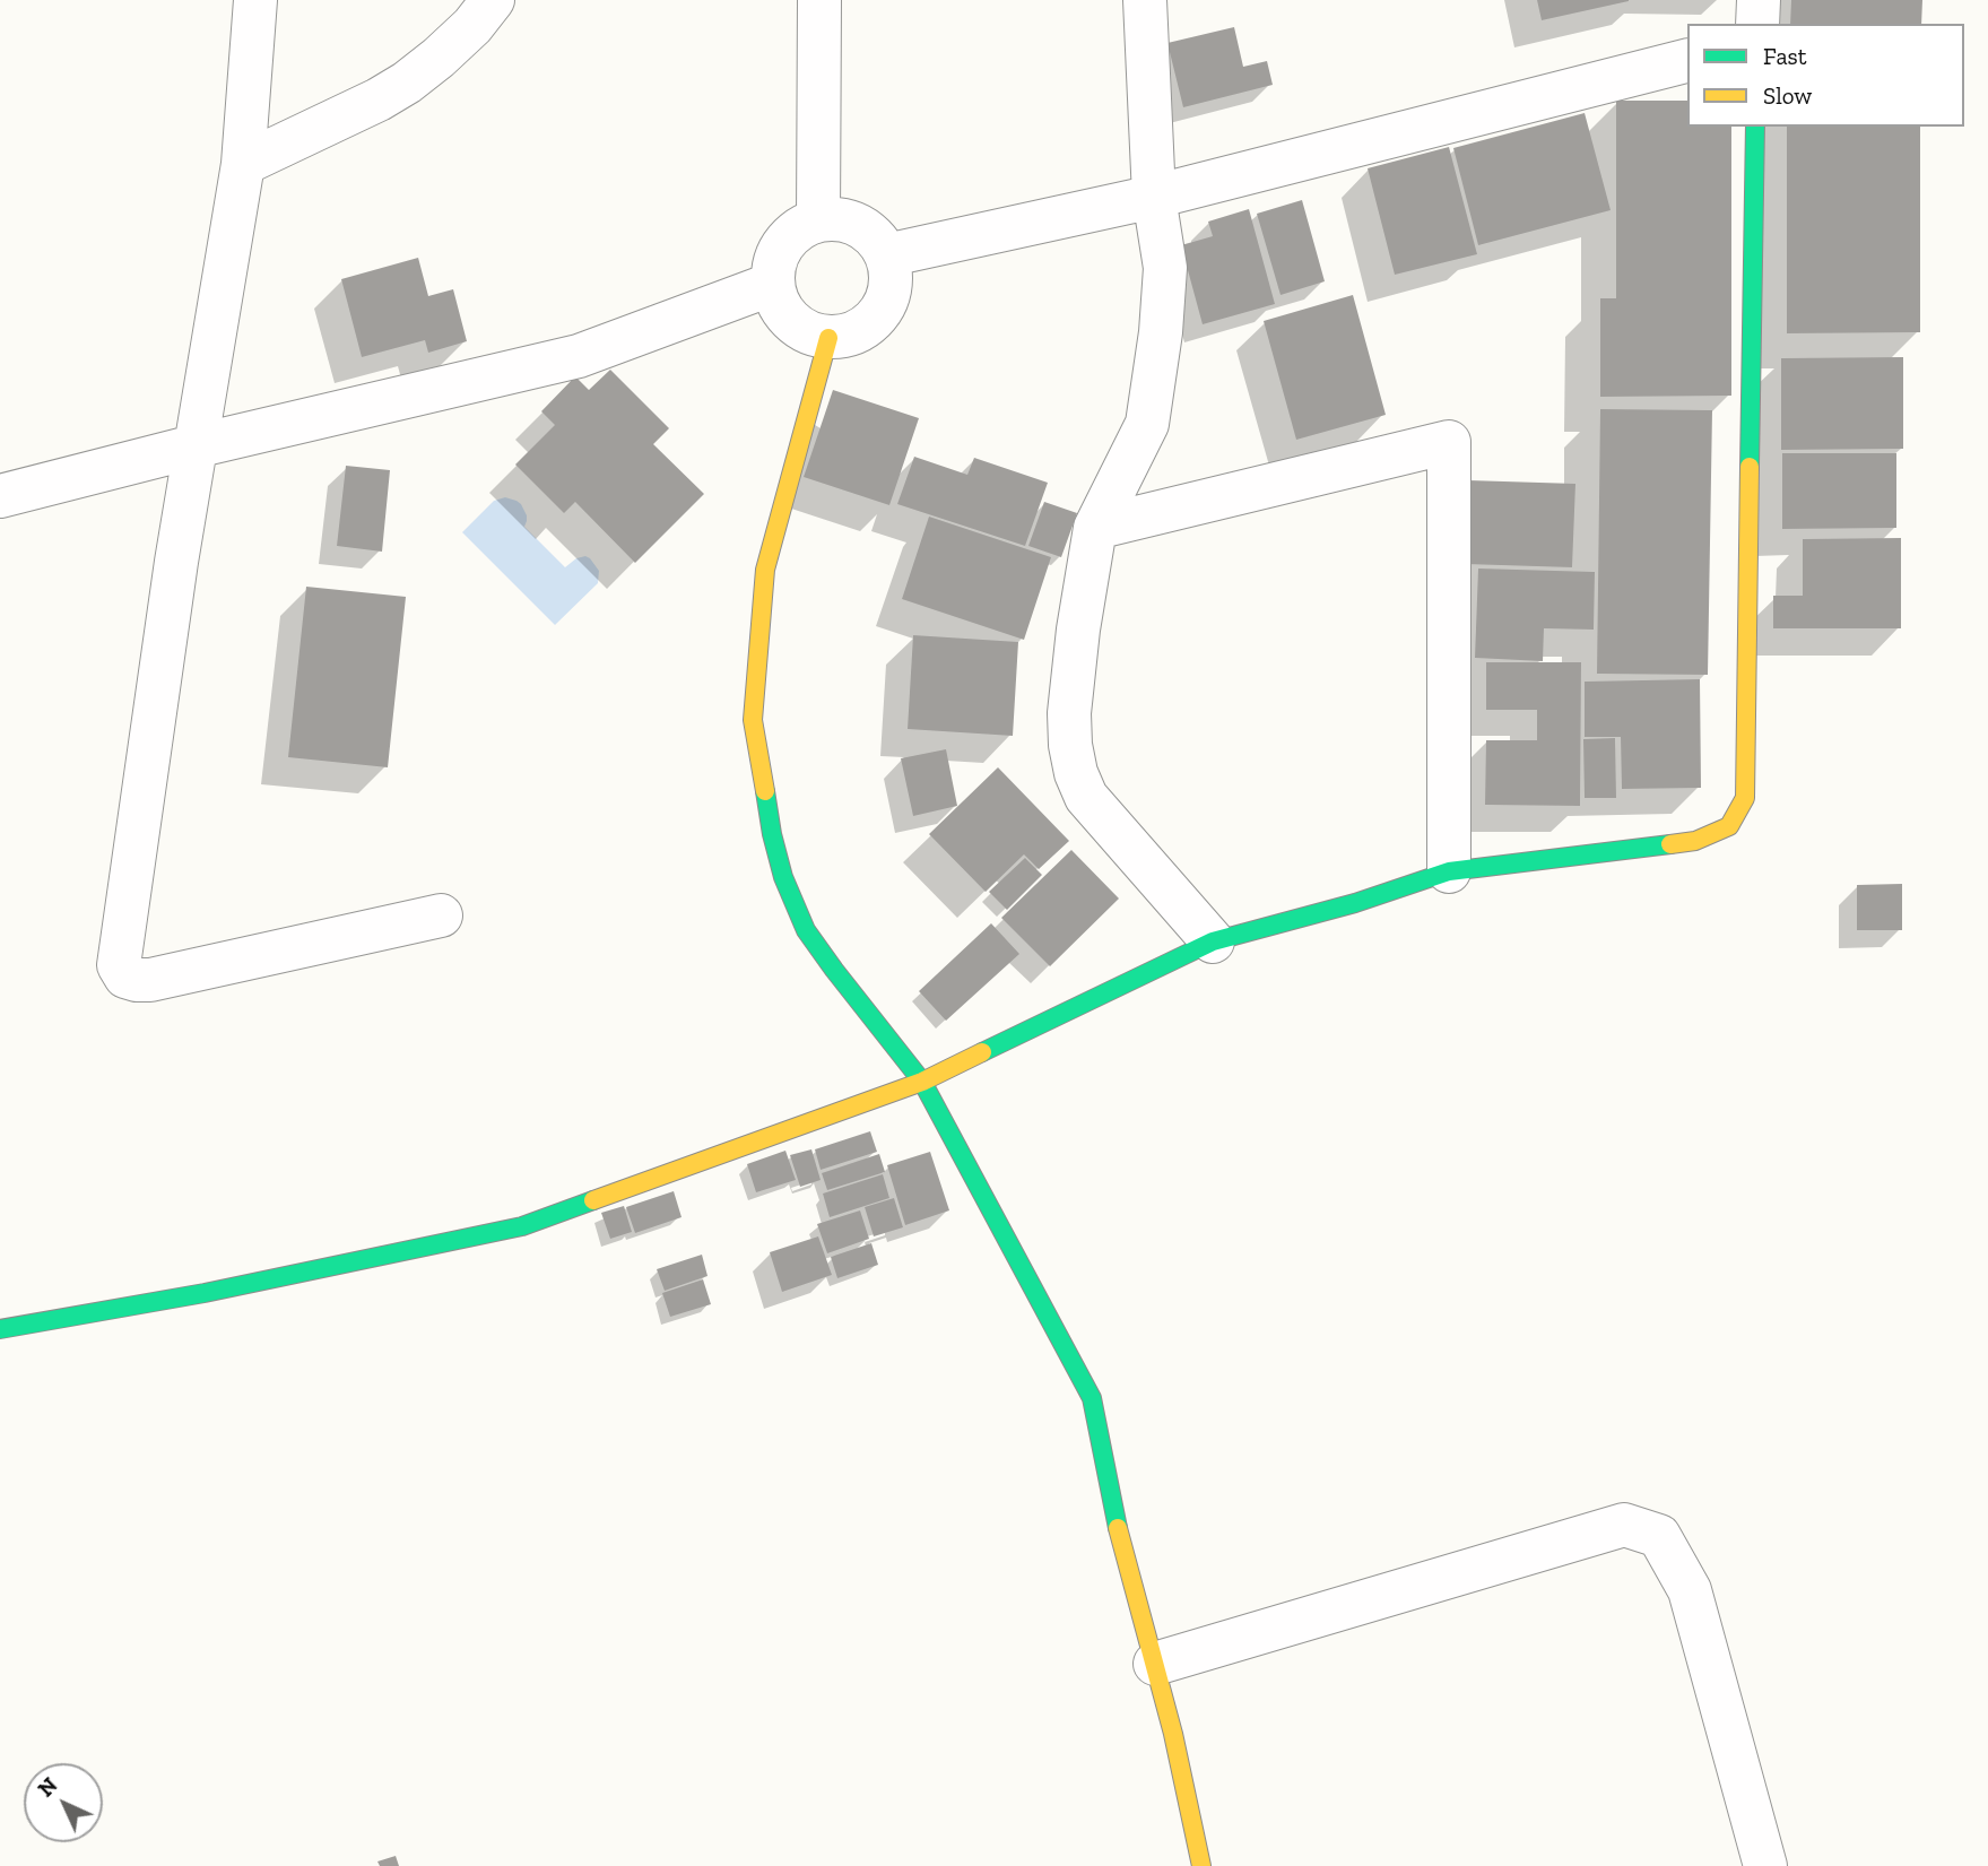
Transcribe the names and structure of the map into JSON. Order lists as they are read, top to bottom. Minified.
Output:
{"legend":["Fast","Slow"],"north":"top left"}
